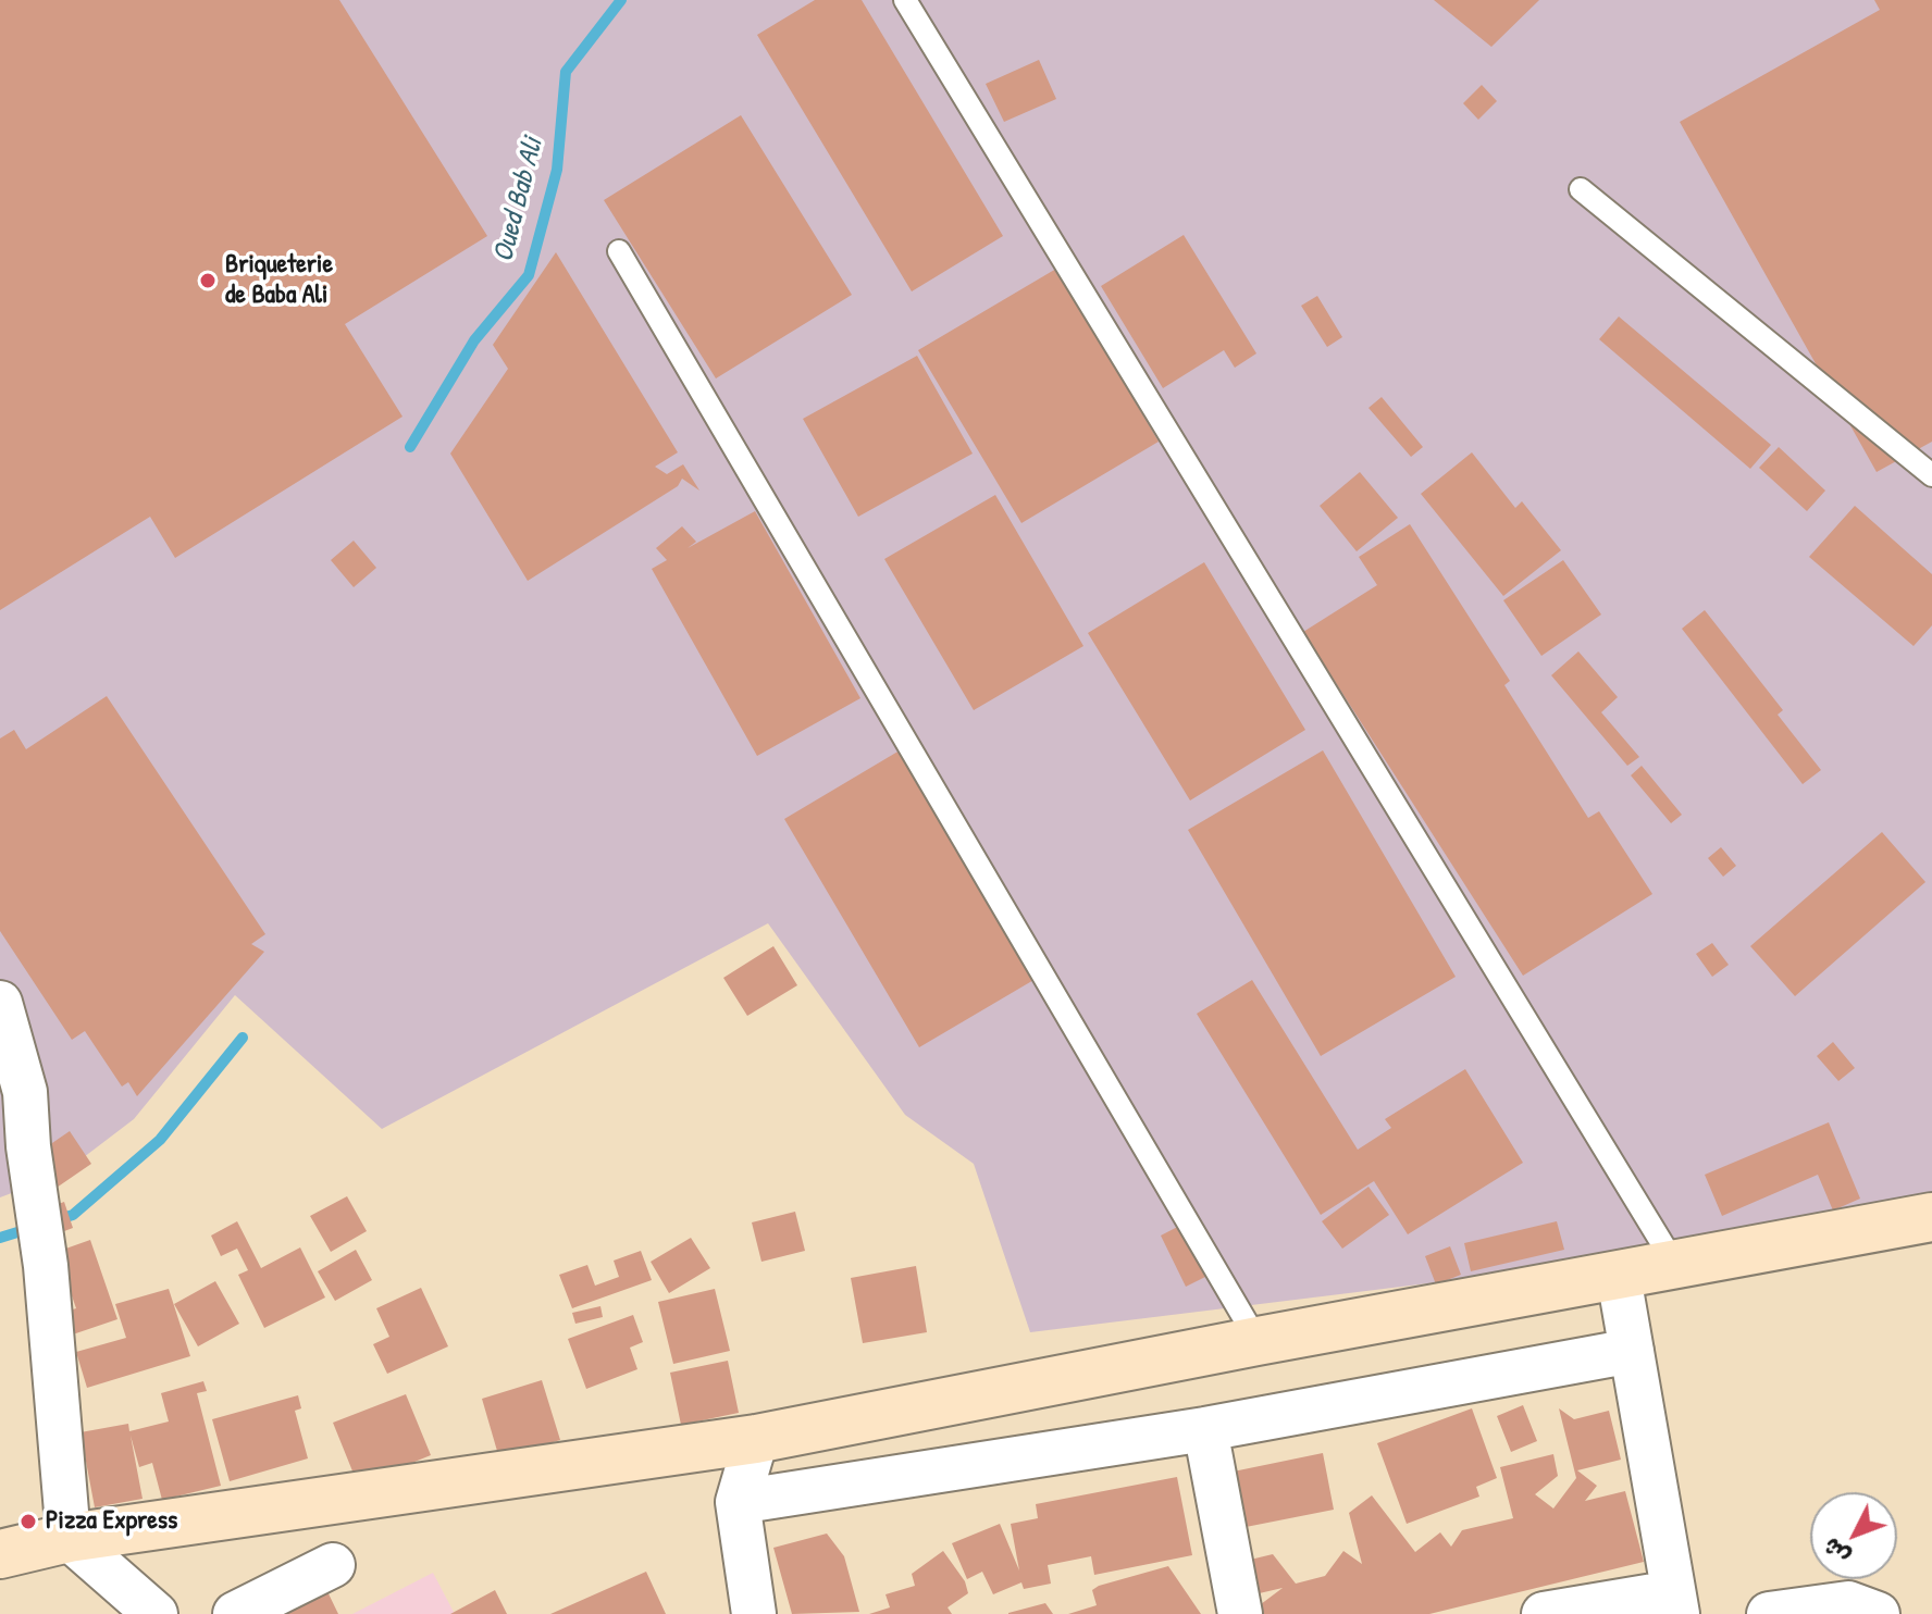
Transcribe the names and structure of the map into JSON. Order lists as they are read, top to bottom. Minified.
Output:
{"water":["Oued Bab Ali"],"places":["Briqueterie de Baba Ali","Pizza Express"],"north":"bottom left"}
